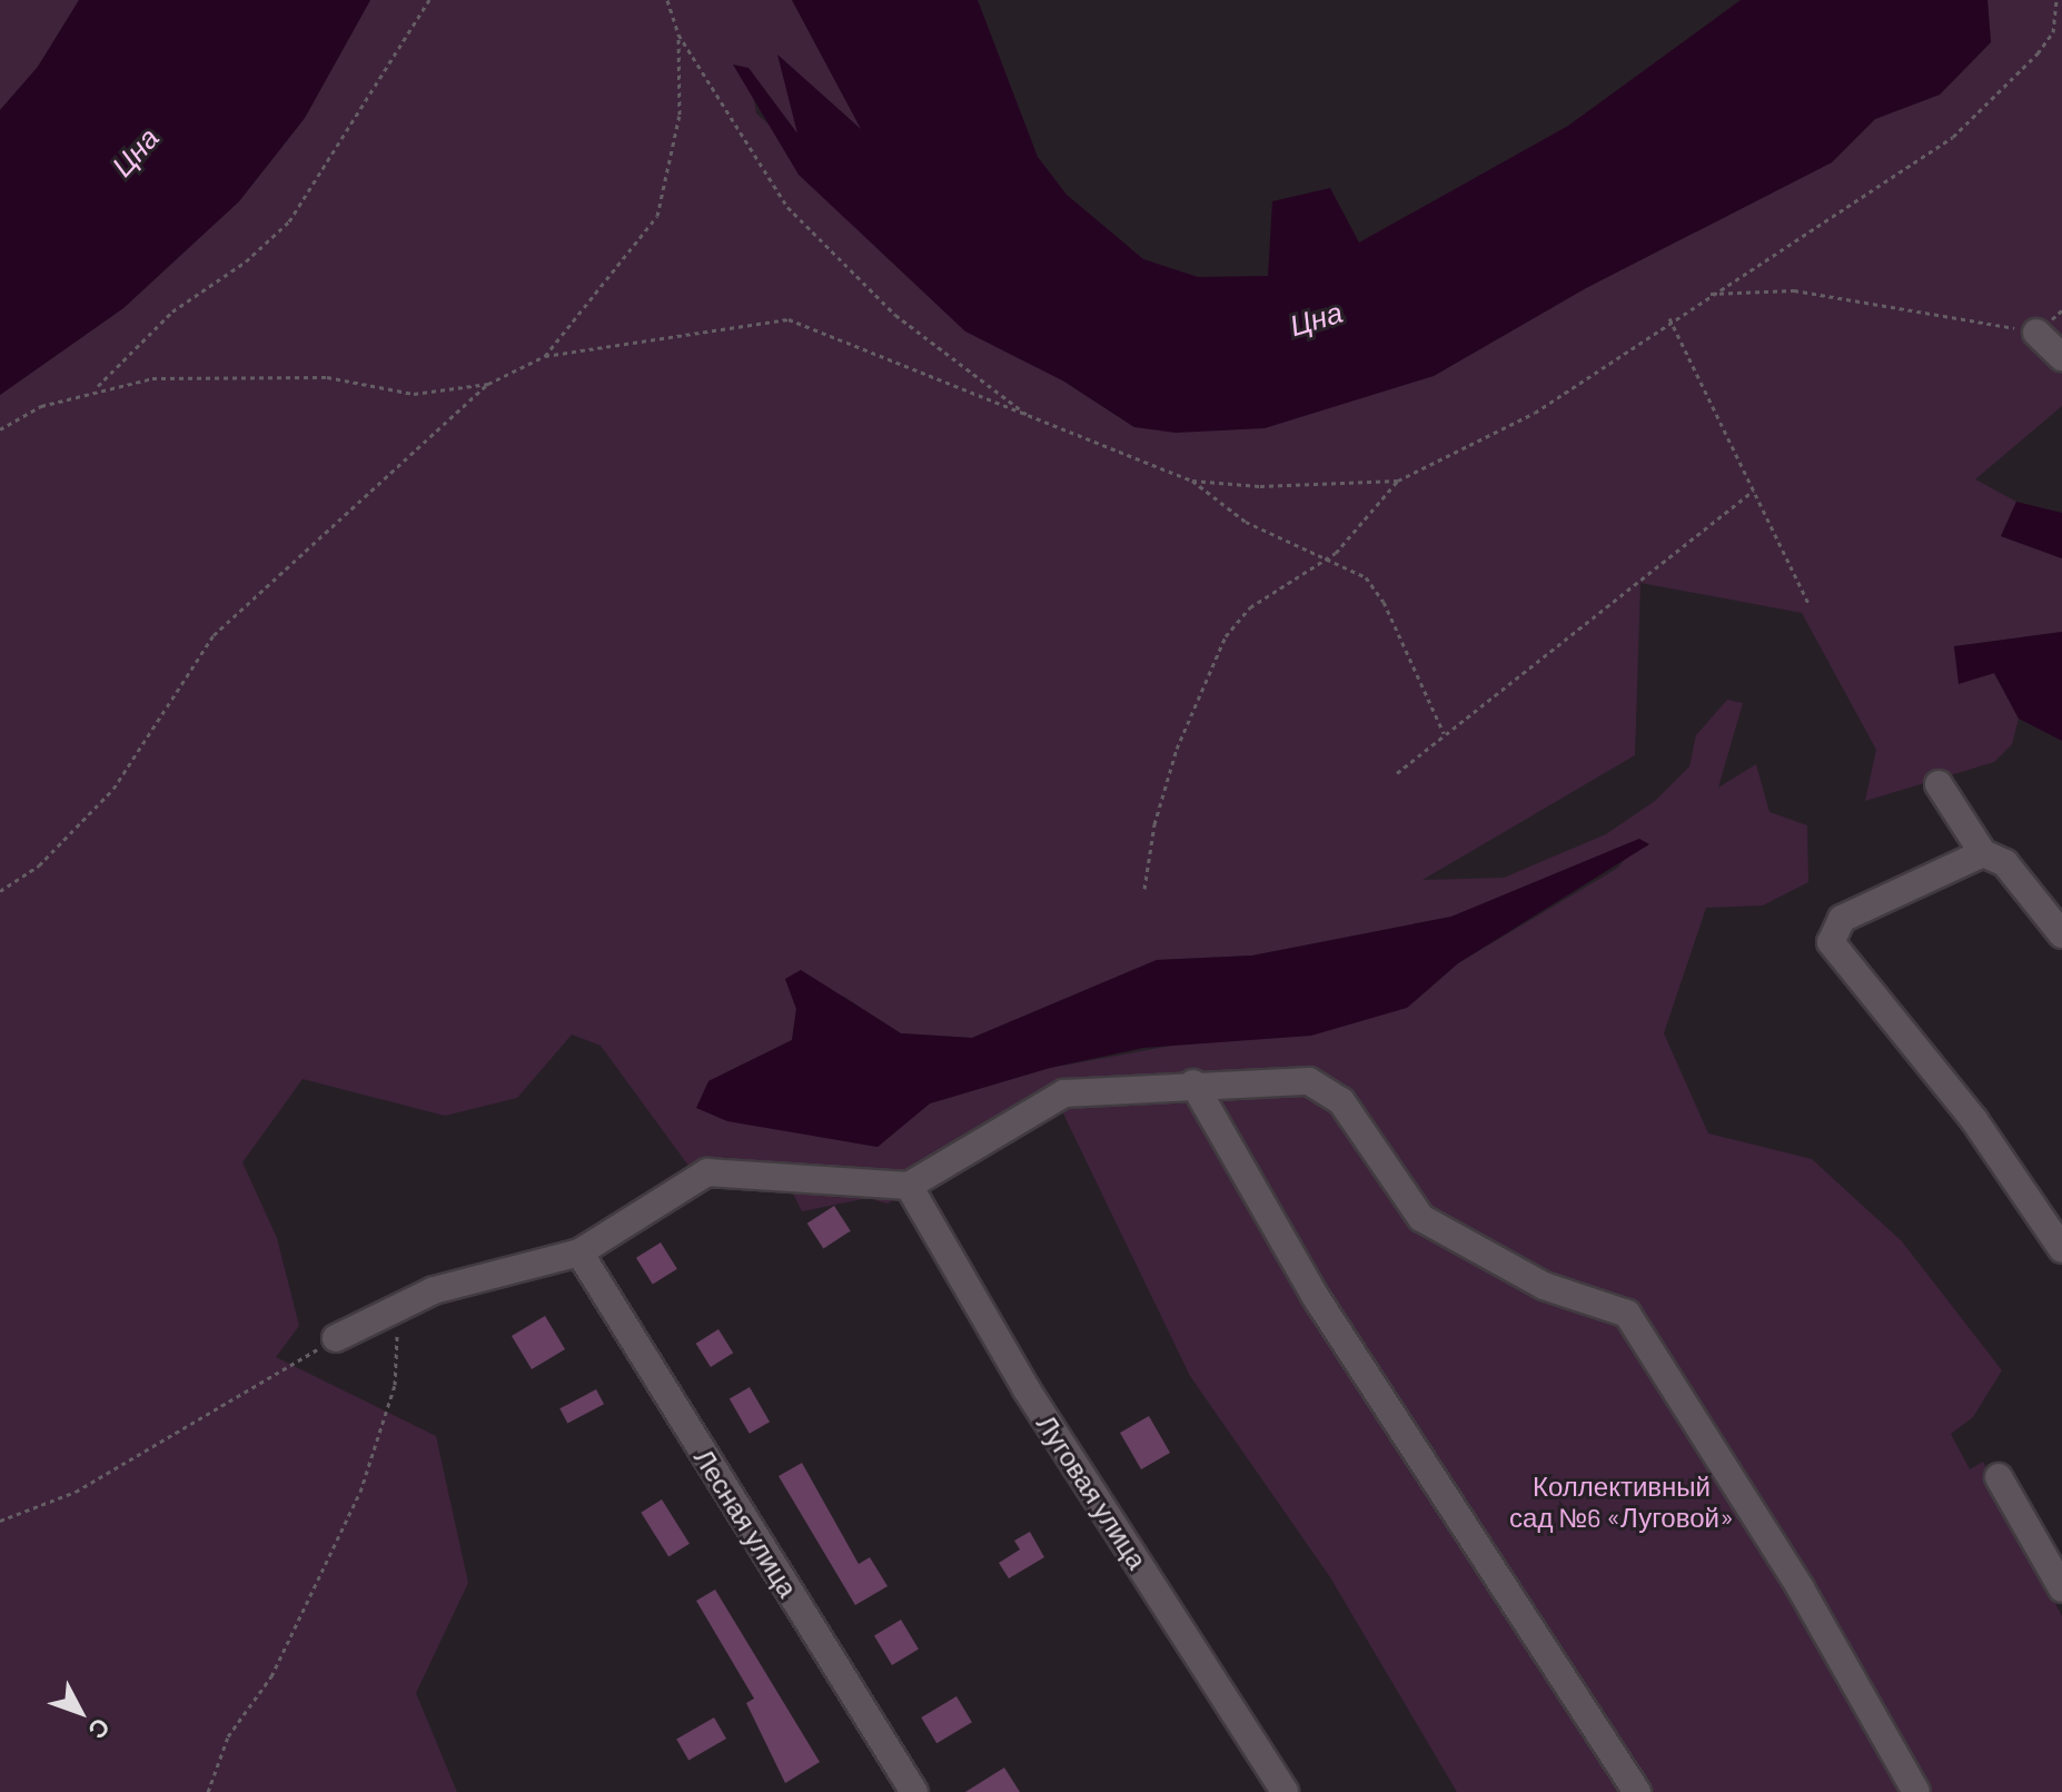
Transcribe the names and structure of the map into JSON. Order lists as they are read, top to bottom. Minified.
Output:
{"streets":{"street":["Луговая улица","Лесная улица"]},"water":["Цна"],"parks":["Коллективный сад №6 «Луговой»"],"north":"bottom right"}
